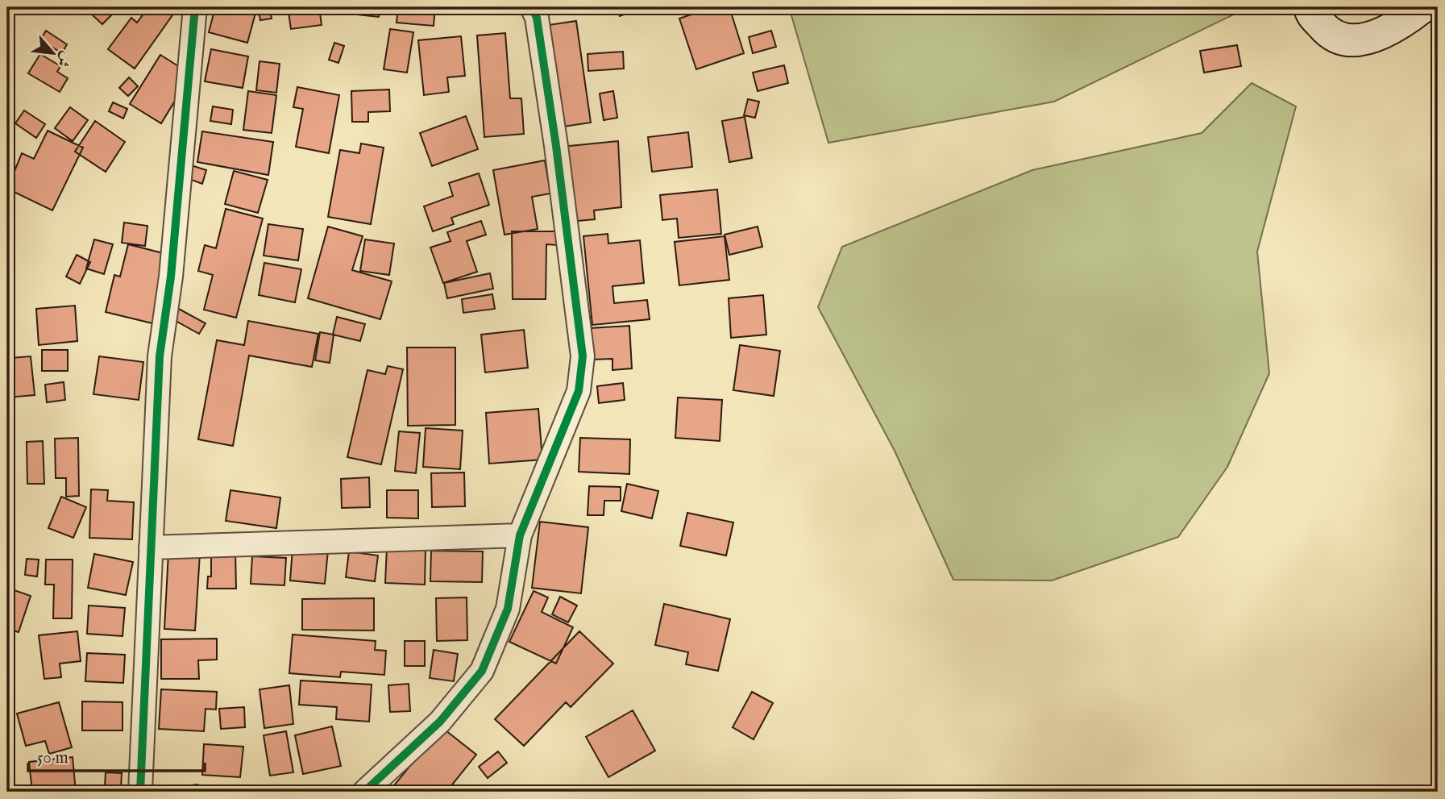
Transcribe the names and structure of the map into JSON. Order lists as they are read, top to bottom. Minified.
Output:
{"scale_bar":"50 m","north":"bottom right"}
